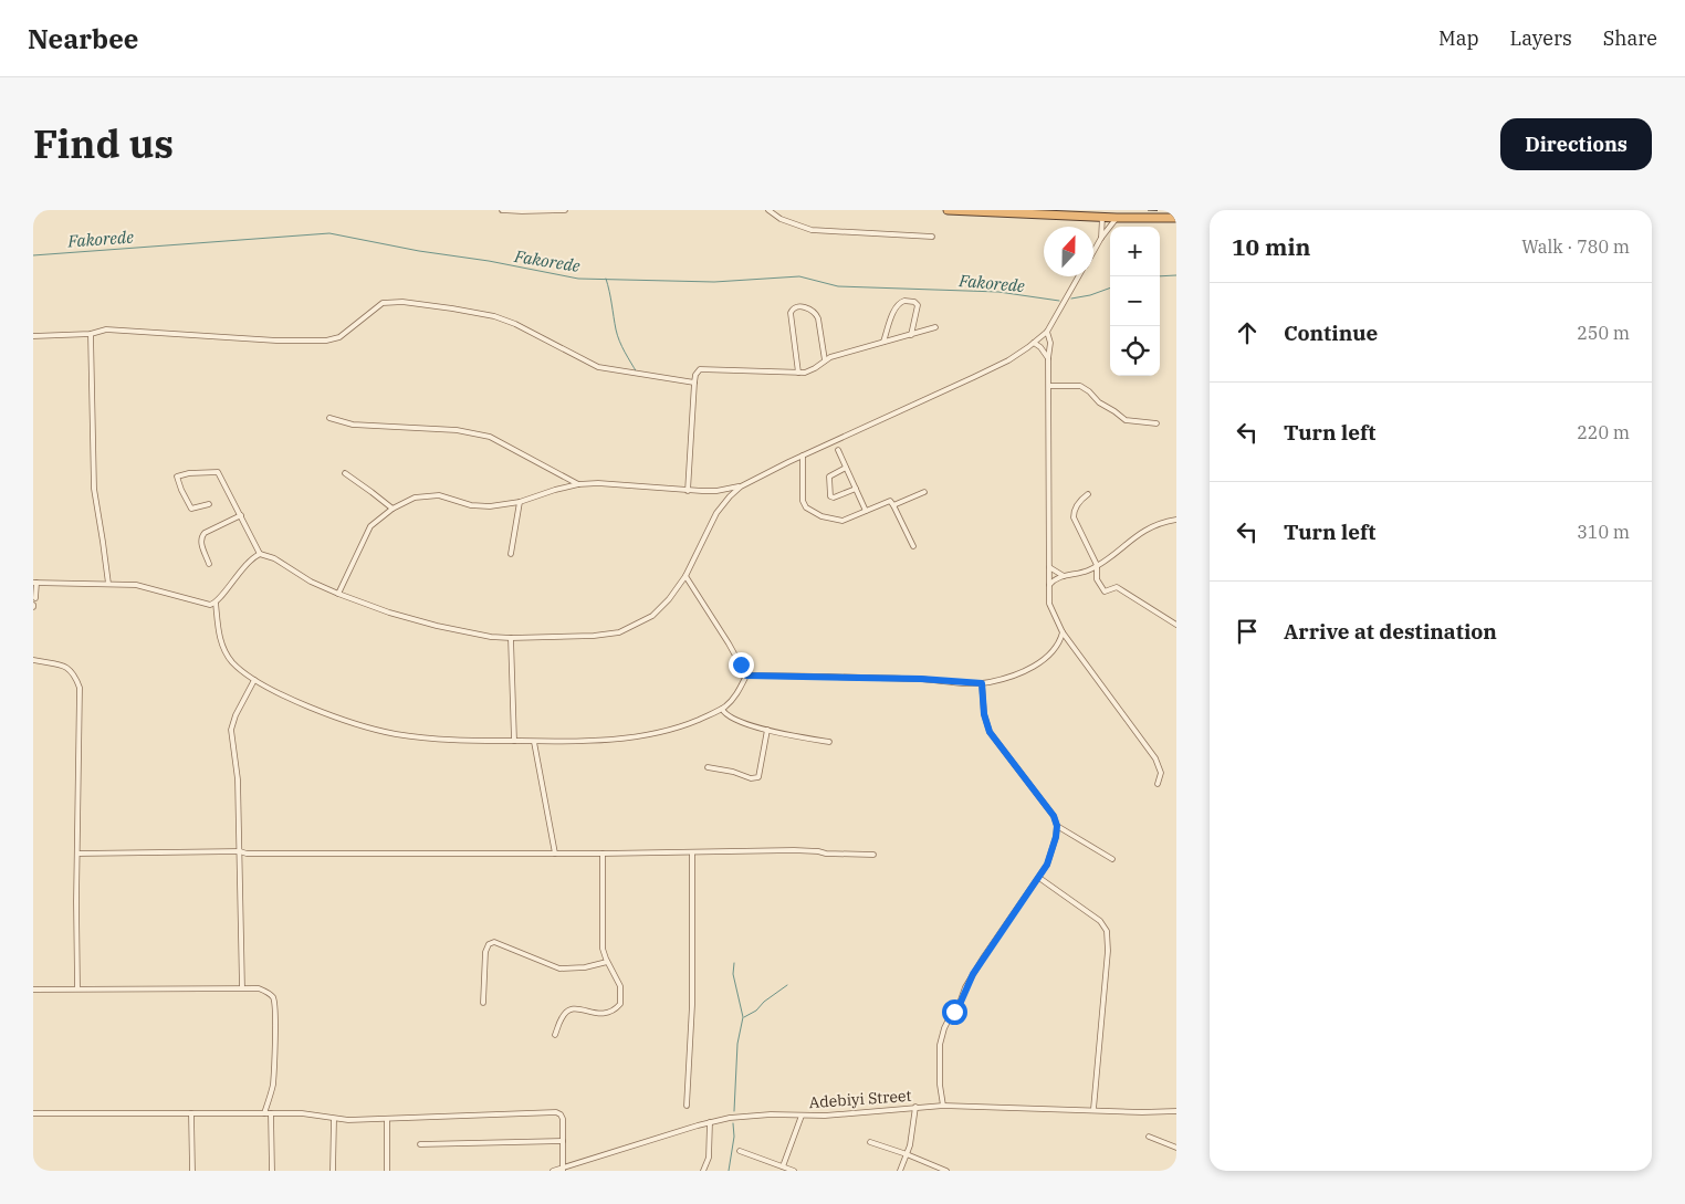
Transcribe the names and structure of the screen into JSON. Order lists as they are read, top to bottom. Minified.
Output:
{"streets":{"street":["Adebiyi Street"]},"water":["Fakorede"],"north":"top","page":{"header":"Nearbee","nav":["Map","Layers","Share"],"title":"Find us","buttons":"Directions","heading":["10 min","Walk · 780 m"],"map_buttons":["+","−"],"list":[["Continue","250 m"],["Turn left","220 m"],["Turn left","310 m"],"Arrive at destination"]}}
